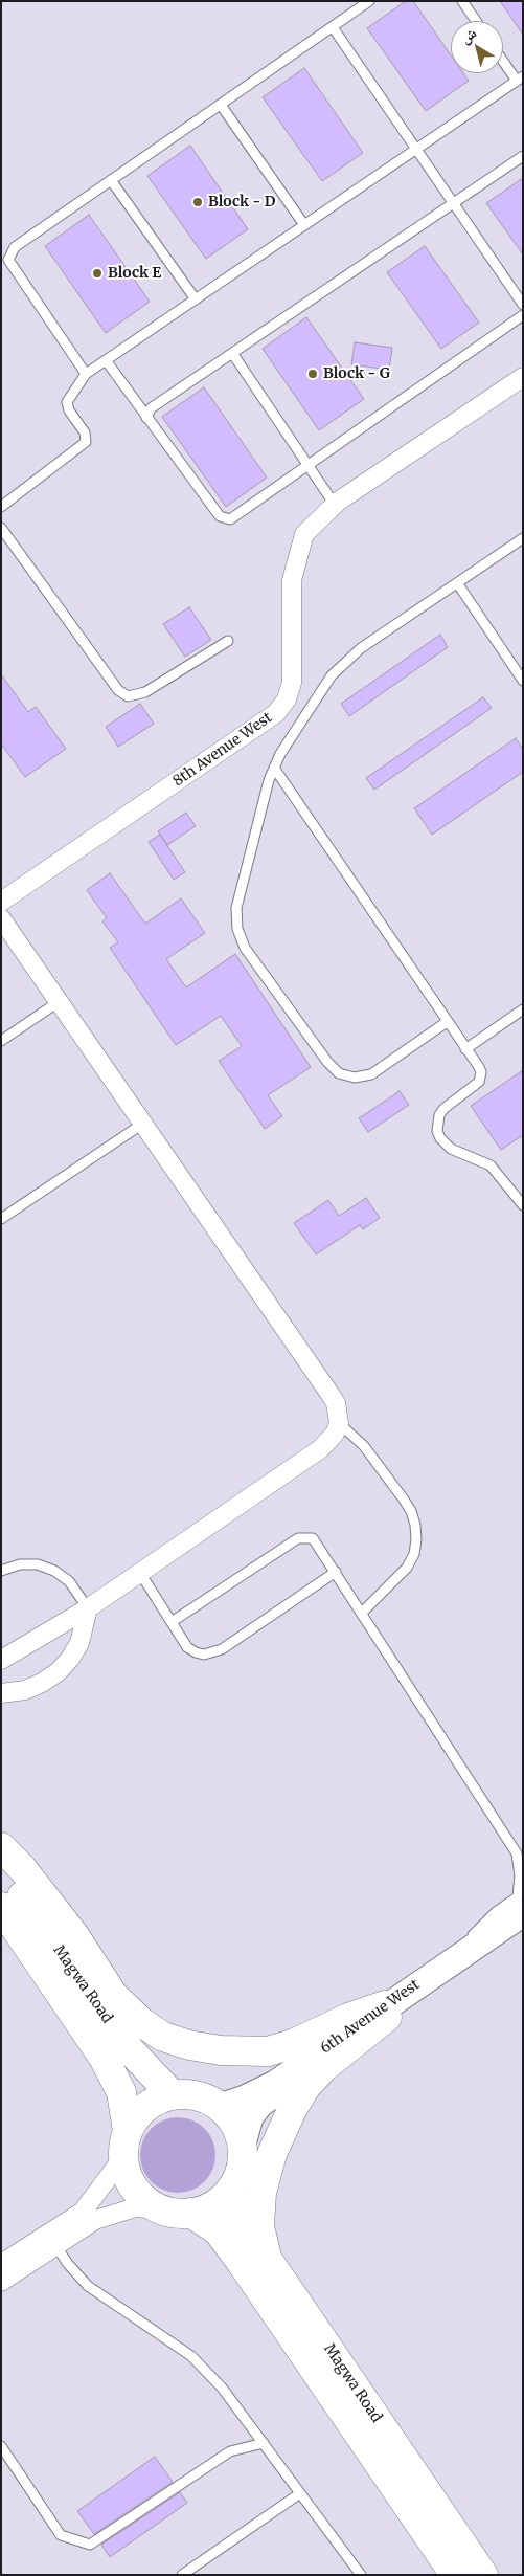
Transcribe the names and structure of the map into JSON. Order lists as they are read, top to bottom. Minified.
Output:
{"streets":{"main road":["Magwa Road","6th Avenue West"],"street":["8th Avenue West"]},"crossings":[["Magwa Road","6th Avenue West"]],"places":["Block - D","Block E","Block - G"],"north":"top left"}
